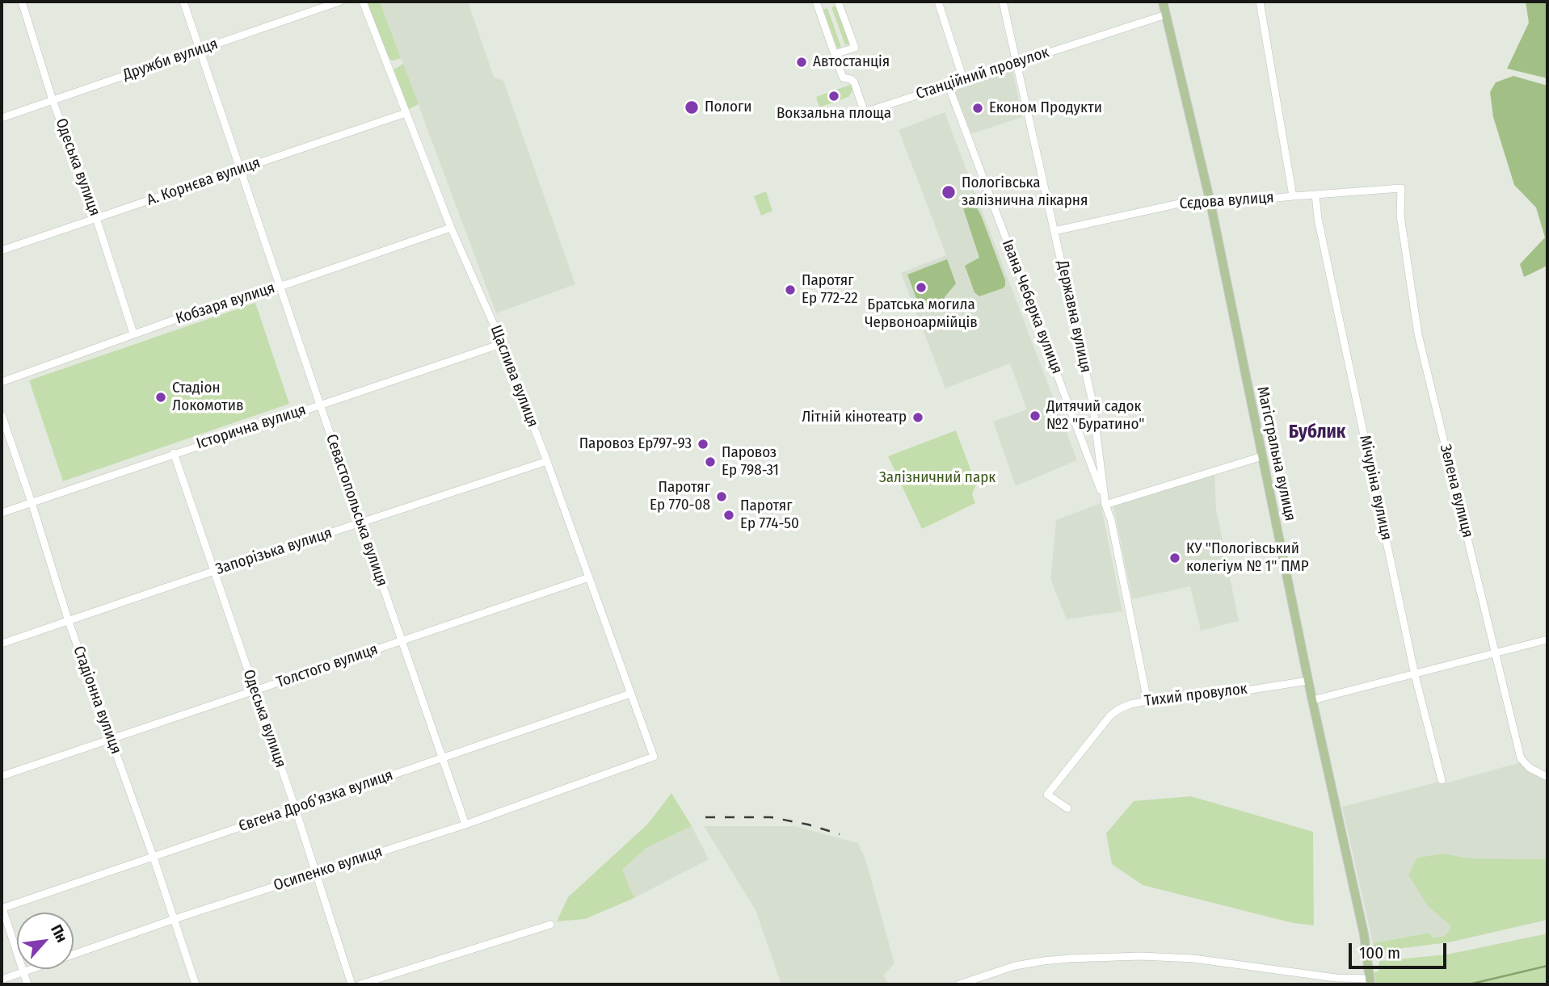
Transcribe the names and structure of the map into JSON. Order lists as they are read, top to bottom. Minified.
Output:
{"streets":{"main road":["Магістральна вулиця"],"street":["Дружби вулиця","Станційний провулок","Одеська вулиця","А. Корнєва вулиця","Сєдова вулиця","Кобзаря вулиця","Івана Чеберка вулиця","Державна вулиця","Щаслива вулиця","Історична вулиця","Мічуріна вулиця","Зелена вулиця","Севастопольська вулиця","Запорізька вулиця","Толстого вулиця","Тихий провулок","Стадіонна вулиця","Євгена Дроб’язка вулиця","Осипенко вулиця"]},"crossings":[["Дружби вулиця","Одеська вулиця"],["Дружби вулиця","Севастопольська вулиця"],["Станційний провулок","Івана Чеберка вулиця"],["Станційний провулок","Державна вулиця"],["Станційний провулок","Магістральна вулиця"],["Одеська вулиця","А. Корнєва вулиця"],["Одеська вулиця","Кобзаря вулиця"],["Одеська вулиця","Історична вулиця"],["Одеська вулиця","Запорізька вулиця"],["Одеська вулиця","Толстого вулиця"],["Одеська вулиця","Євгена Дроб’язка вулиця"],["Одеська вулиця","Осипенко вулиця"],["А. Корнєва вулиця","Щаслива вулиця"],["А. Корнєва вулиця","Севастопольська вулиця"],["Сєдова вулиця","Державна вулиця"],["Сєдова вулиця","Магістральна вулиця"],["Сєдова вулиця","Мічуріна вулиця"],["Сєдова вулиця","Зелена вулиця"],["Кобзаря вулиця","Щаслива вулиця"],["Кобзаря вулиця","Севастопольська вулиця"],["Івана Чеберка вулиця","Державна вулиця"],["Державна вулиця","Тихий провулок"],["Щаслива вулиця","Історична вулиця"],["Щаслива вулиця","Запорізька вулиця"],["Щаслива вулиця","Толстого вулиця"],["Щаслива вулиця","Євгена Дроб’язка вулиця"],["Щаслива вулиця","Осипенко вулиця"],["Історична вулиця","Севастопольська вулиця"],["Історична вулиця","Стадіонна вулиця"],["Магістральна вулиця","Тихий провулок"],["Севастопольська вулиця","Запорізька вулиця"],["Севастопольська вулиця","Толстого вулиця"],["Севастопольська вулиця","Євгена Дроб’язка вулиця"],["Севастопольська вулиця","Осипенко вулиця"],["Запорізька вулиця","Стадіонна вулиця"],["Толстого вулиця","Стадіонна вулиця"],["Стадіонна вулиця","Євгена Дроб’язка вулиця"],["Стадіонна вулиця","Осипенко вулиця"]],"districts":["Бублик"],"parks":["Залізничний парк"],"places":["Автостанція","Вокзальна площа","Пологи","Економ Продукти","Пологівська залізнична лікарня","Братська могила Червоноармійців","Паротяг Ер 772-22","Стадіон Локомотив","Дитячий садок №2 \"Буратино\"","Літній кінотеатр","Паровоз Ер797-93","Паровоз Ер 798-31","Паротяг Ер 770-08","Паротяг Ер 774-50","КУ \"Пологівський колегіум № 1\" ПМР"],"scale_bar":"100 m","north":"top right"}
